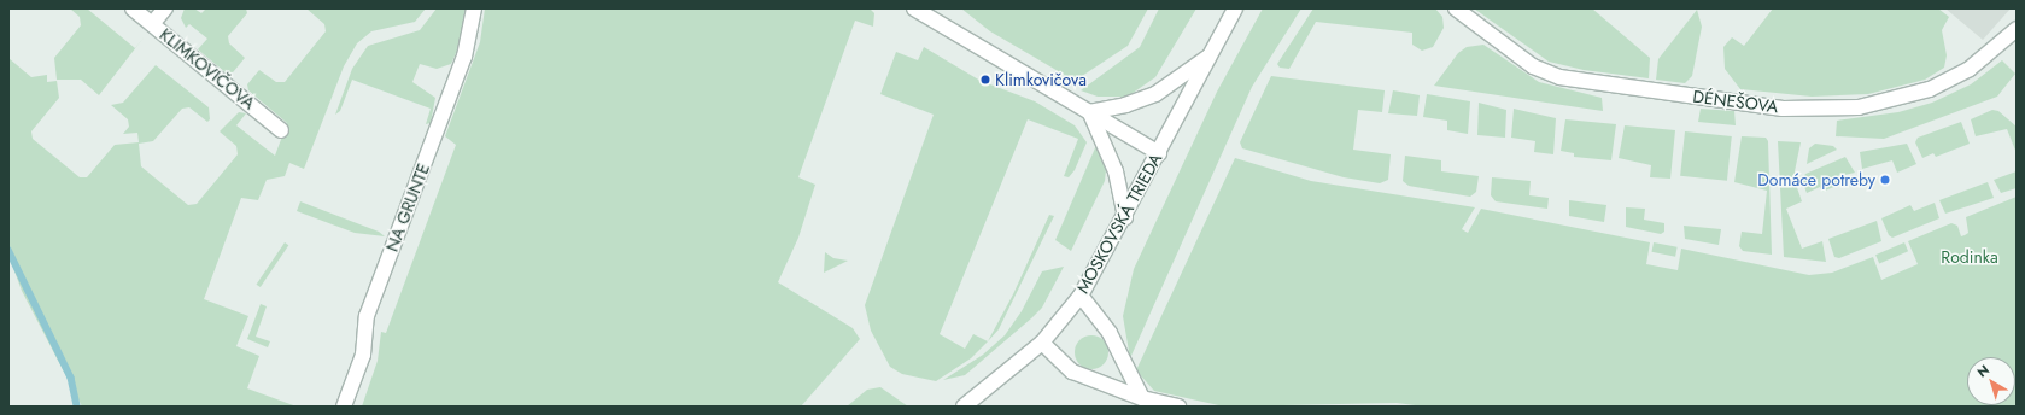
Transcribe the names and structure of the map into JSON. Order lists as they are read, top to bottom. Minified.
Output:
{"streets":{"street":["KLIMKOVIČOVA","DÉNEŠOVA","NA GRUNTE","MOSKOVSKÁ TRIEDA"]},"parks":["Rodinka"],"places":["Klimkovičova","Domáce potreby"],"north":"top left"}
